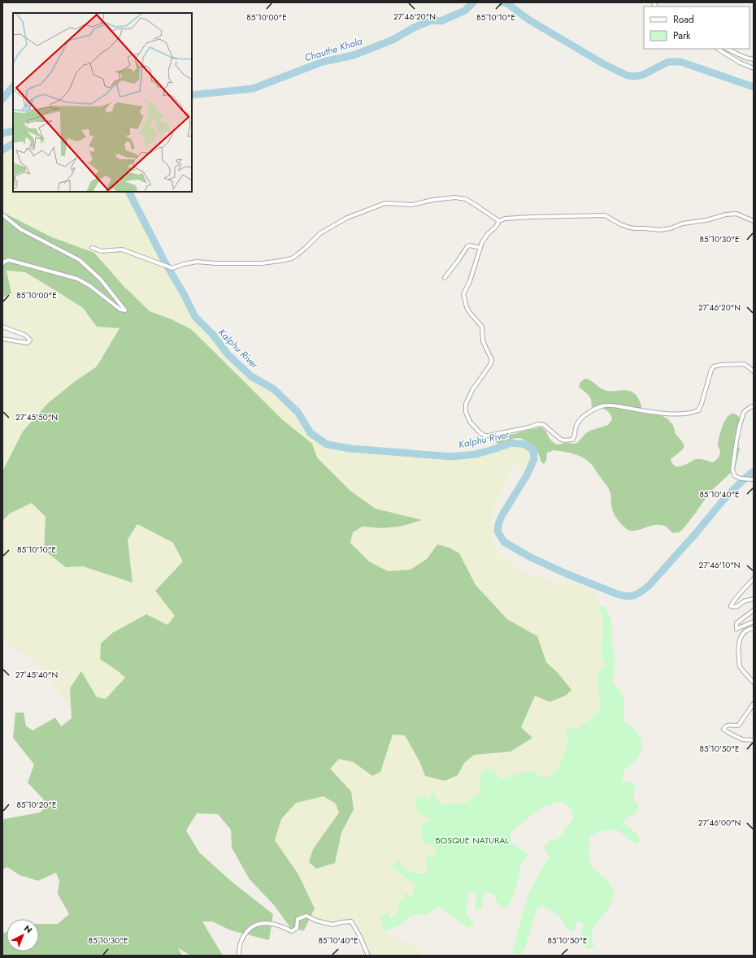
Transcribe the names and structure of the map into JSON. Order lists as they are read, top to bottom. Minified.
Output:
{"water":["Chauthe Khola","Kalphu River"],"parks":["BOSQUE NATURAL"],"legend":["Road","Park"],"north":"top right","coordinates":["27°46'20\"N","85°10'00\"E","85°10'10\"E","85°10'30\"E","27°45'50\"N","85°10'40\"E","27°46'10\"N","27°45'40\"N","85°10'50\"E","85°10'20\"E","27°46'00\"N"]}
